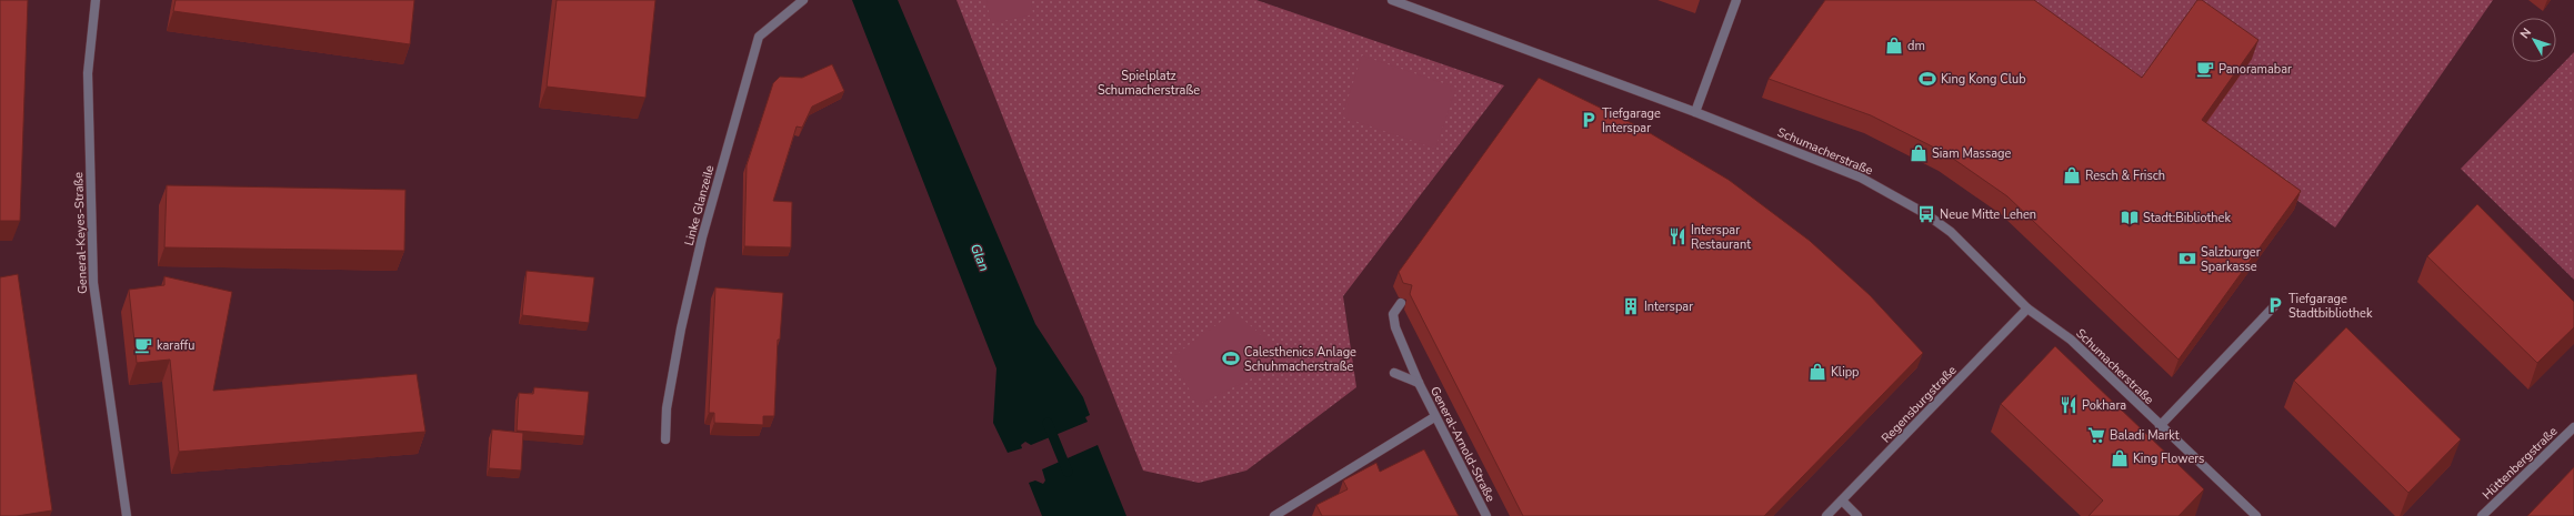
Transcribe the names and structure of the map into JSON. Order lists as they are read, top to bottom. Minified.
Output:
{"streets":{"street":["Schumacherstraße","Linke Glanzeile","General-Keyes-Straße","Regensburgstraße","General-Arnold-Straße","Hüttenbergstraße"]},"crossings":[["Schumacherstraße","Regensburgstraße"]],"water":["Glan"],"parks":["Spielplatz Schumacherstraße"],"places":{"shop":["dm","Siam Massage","Resch & Frisch","Klipp","King Flowers"],"cafe":["Panoramabar","karaffu"],"sports":["King Kong Club","Calesthenics Anlage Schuhmacherstraße"],"parking":["Tiefgarage Interspar","Tiefgarage Stadtbibliothek"],"bus stop":["Neue Mitte Lehen"],"library":["Stadt:Bibliothek"],"restaurant":["Interspar Restaurant","Pokhara"],"bank":["Salzburger Sparkasse"],"building":["Interspar"],"supermarket":["Baladi Markt"]},"north":"top left"}
